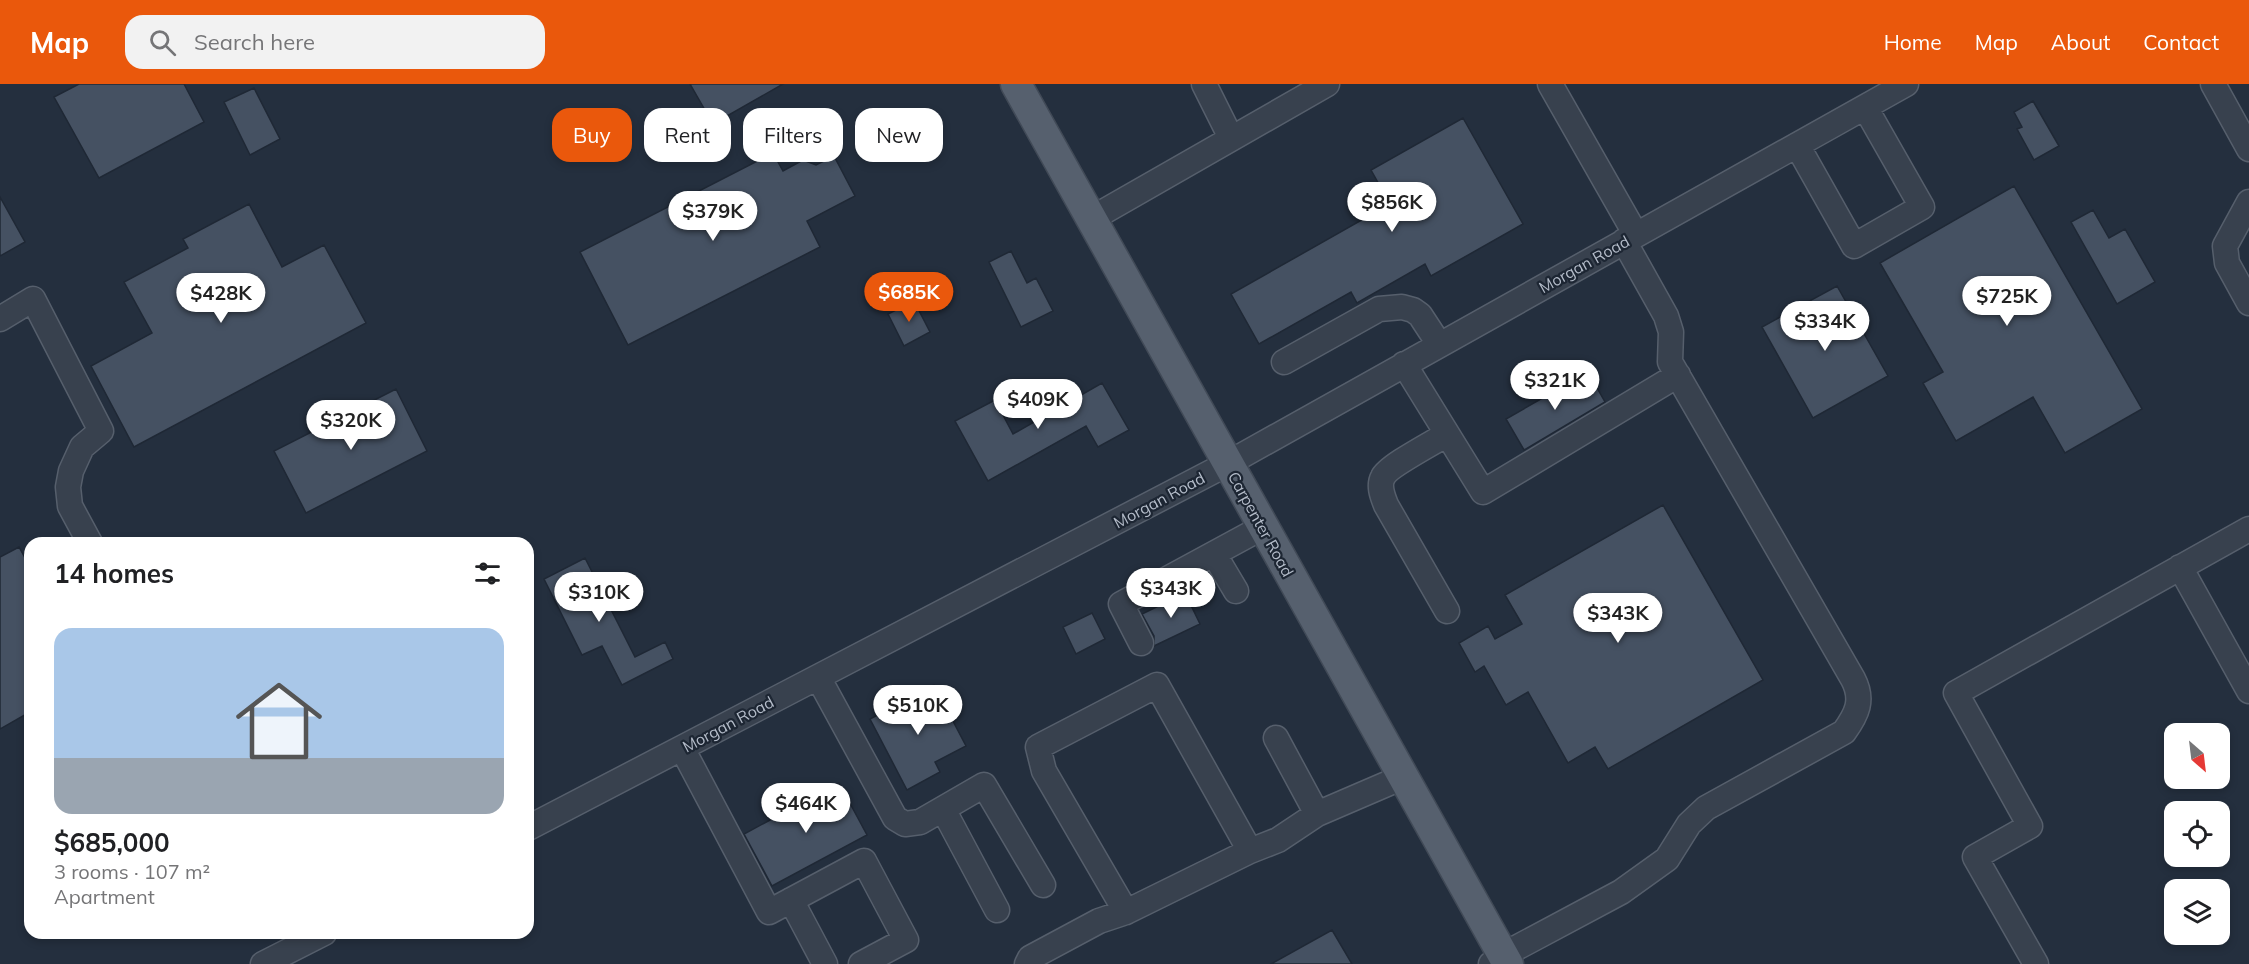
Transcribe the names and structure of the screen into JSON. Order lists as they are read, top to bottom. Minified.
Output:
{"streets":{"main road":["Carpenter Road"],"street":["Morgan Road"]},"crossings":[["Morgan Road","Carpenter Road"]],"north":"bottom right","page":{"header":"Map","search":"Search here","nav":["Home","Map","About","Contact"],"chip":["Buy","Rent","Filters","New"],"price":["$856K","$379K","$685K","$428K","$725K","$334K","$321K","$409K","$320K","$343K","$310K","$343K","$510K","$464K"],"heading":"14 homes","list":[{"name":"$685,000","note":"3 rooms · 107 m² · Apartment"}]}}
